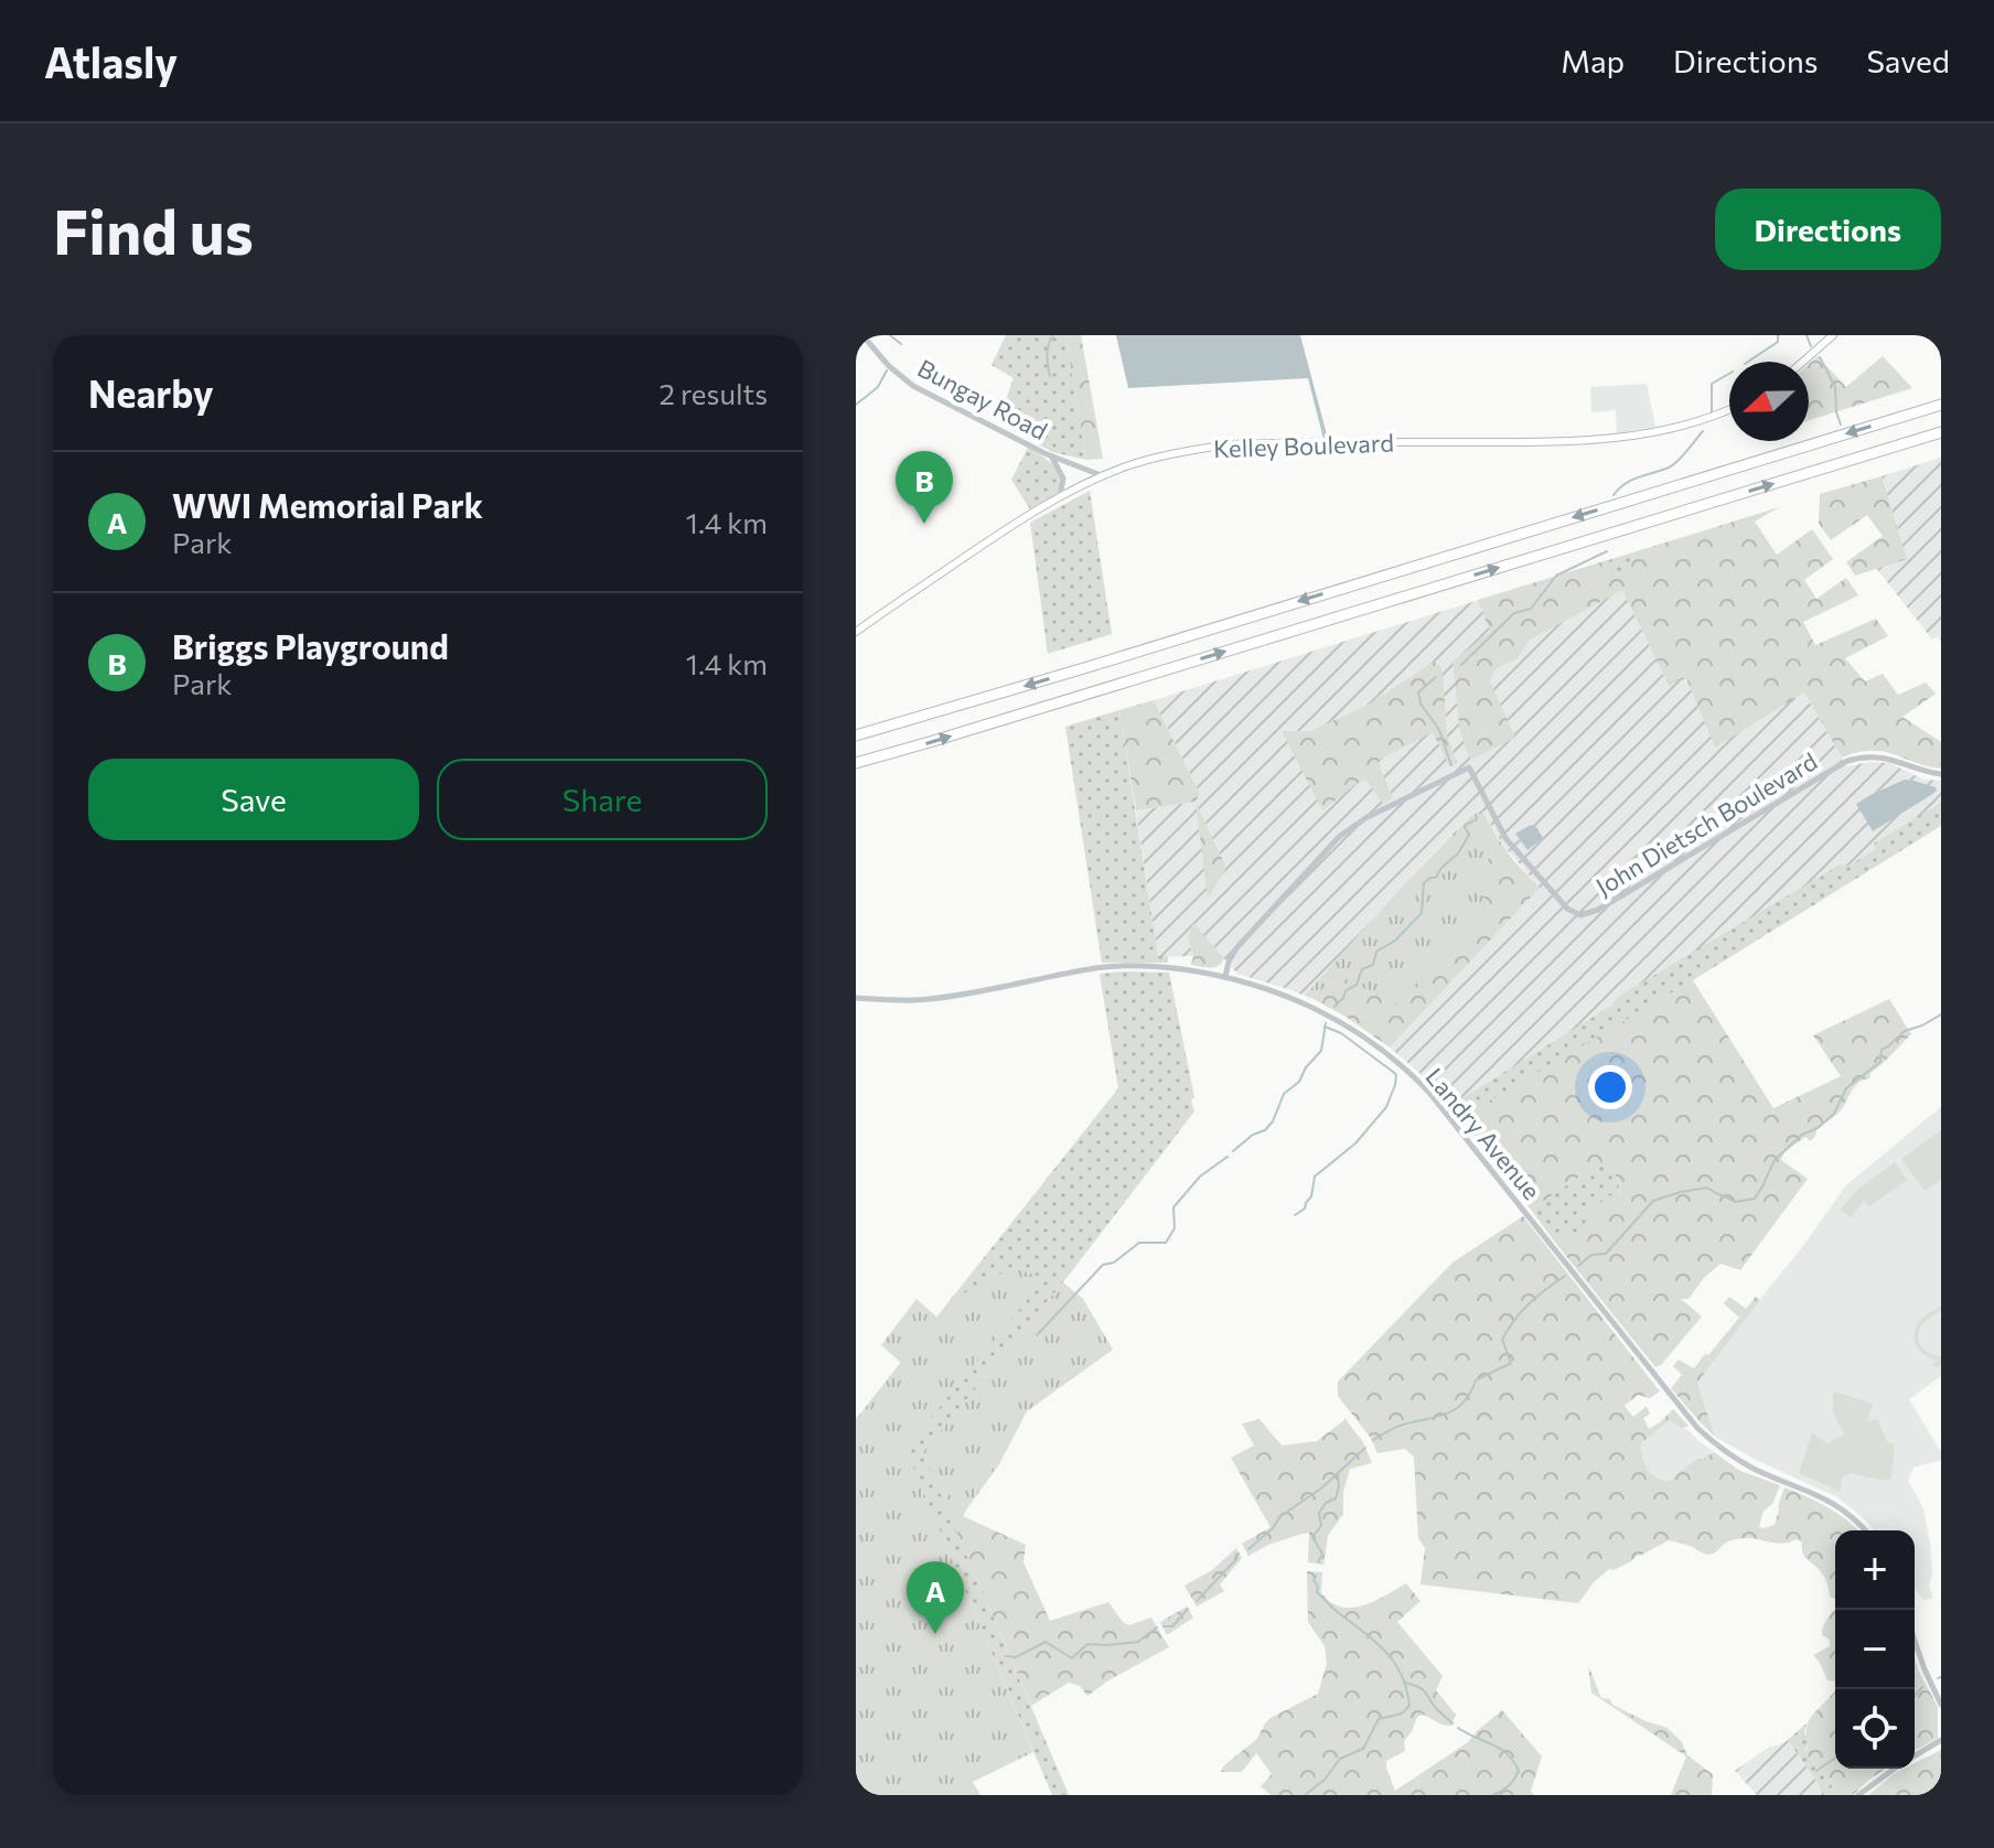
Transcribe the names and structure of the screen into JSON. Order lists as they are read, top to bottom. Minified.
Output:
{"streets":{"main road":["Kelley Boulevard"],"street":["Bungay Road","John Dietsch Boulevard","Landry Avenue"]},"crossings":[["Bungay Road","Kelley Boulevard"],["John Dietsch Boulevard","Landry Avenue"]],"north":"left","page":{"header":"Atlasly","nav":["Map","Directions","Saved"],"buttons":["Directions",["Save","Share"]],"title":"Find us","heading":["Nearby","2 results"],"list":[{"mark":"A","name":"WWI Memorial Park","note":"Park","value":"1.4 km"},{"mark":"B","name":"Briggs Playground","note":"Park","value":"1.4 km"}],"pins":["B","A"],"map_buttons":["+","−"]}}
